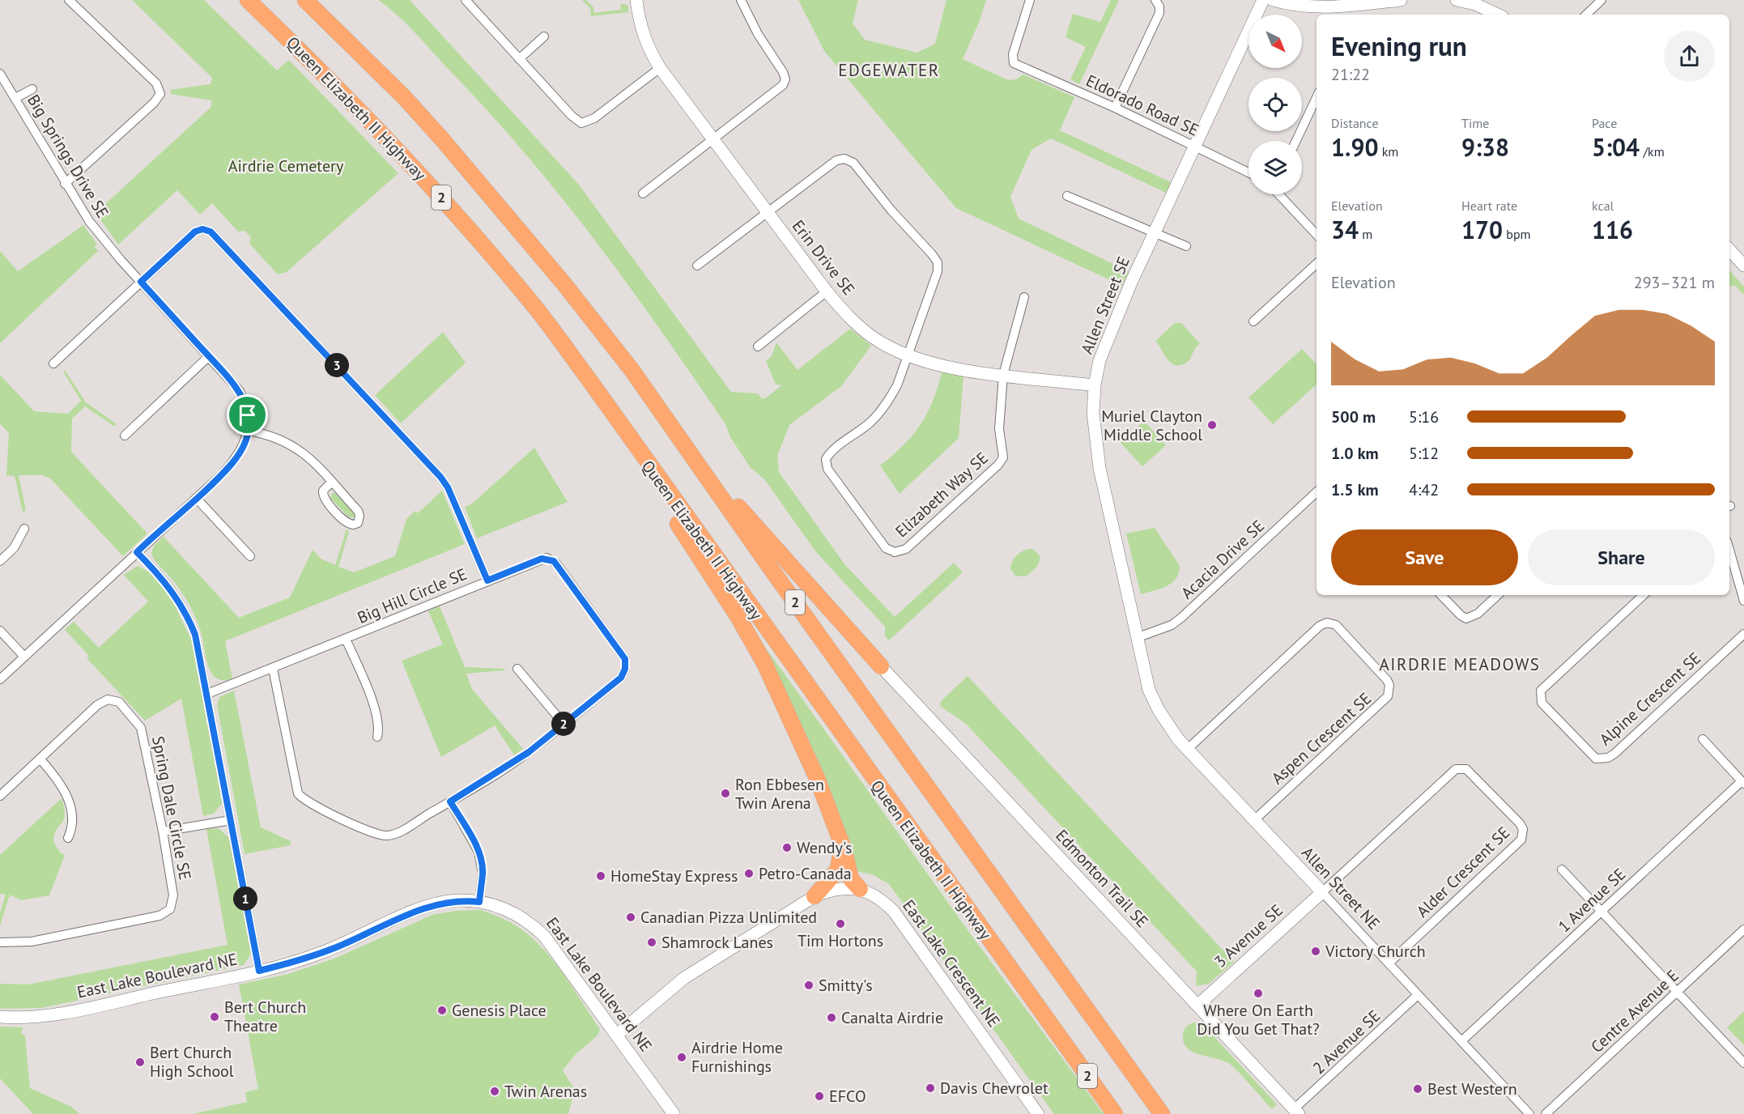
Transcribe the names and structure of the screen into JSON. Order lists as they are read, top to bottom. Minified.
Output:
{"streets":{"highway":["Queen Elizabeth II Highway","2"],"street":["Eldorado Road SE","Big Springs Drive SE","Erin Drive SE","Allen Street SE","Elizabeth Way SE","Acacia Drive SE","Big Hill Circle SE","Alpine Crescent SE","Aspen Crescent SE","Spring Dale Circle SE","Alder Crescent SE","Edmonton Trail SE","Allen Street NE","1 Avenue SE","3 Avenue SE","East Lake Crescent NE","East Lake Boulevard NE","Centre Avenue E","2 Avenue SE"]},"crossings":[["Eldorado Road SE","Allen Street SE"],["Erin Drive SE","Allen Street SE"],["Erin Drive SE","Elizabeth Way SE"],["Allen Street SE","Acacia Drive SE"],["Allen Street SE","Aspen Crescent SE"],["Allen Street SE","Allen Street NE"],["Aspen Crescent SE","Allen Street NE"],["Alder Crescent SE","Allen Street NE"],["Alder Crescent SE","3 Avenue SE"],["Edmonton Trail SE","3 Avenue SE"],["Edmonton Trail SE","2 Avenue SE"],["Allen Street NE","1 Avenue SE"],["Allen Street NE","3 Avenue SE"],["Allen Street NE","2 Avenue SE"],["East Lake Crescent NE","East Lake Boulevard NE"]],"districts":["EDGEWATER","AIRDRIE MEADOWS"],"parks":["Airdrie Cemetery"],"places":["Muriel Clayton Middle School","Ron Ebbesen Twin Arena","Wendy's","Petro-Canada","HomeStay Express","Canadian Pizza Unlimited","Tim Hortons","Shamrock Lanes","Victory Church","Smitty's","Where On Earth Did You Get That?","Genesis Place","Bert Church Theatre","Canalta Airdrie","Airdrie Home Furnishings","Bert Church High School","Davis Chevrolet","Best Western","Twin Arenas","EFCO"],"north":"bottom right","page":{"heading":["Evening run","21:22"],"stats":[["Distance","1.90 km"],["Time","9:38"],["Pace","5:04 /km"],["Elevation","34 m"],["Heart rate","170 bpm"],["kcal","116"]],"chart":["Elevation","293–321 m"],"pins":["3","2","1"],"list":[{"name":"500 m","note":"5:16"},{"name":"1.0 km","note":"5:12"},{"name":"1.5 km","note":"4:42"}],"buttons":["Save","Share"]}}
